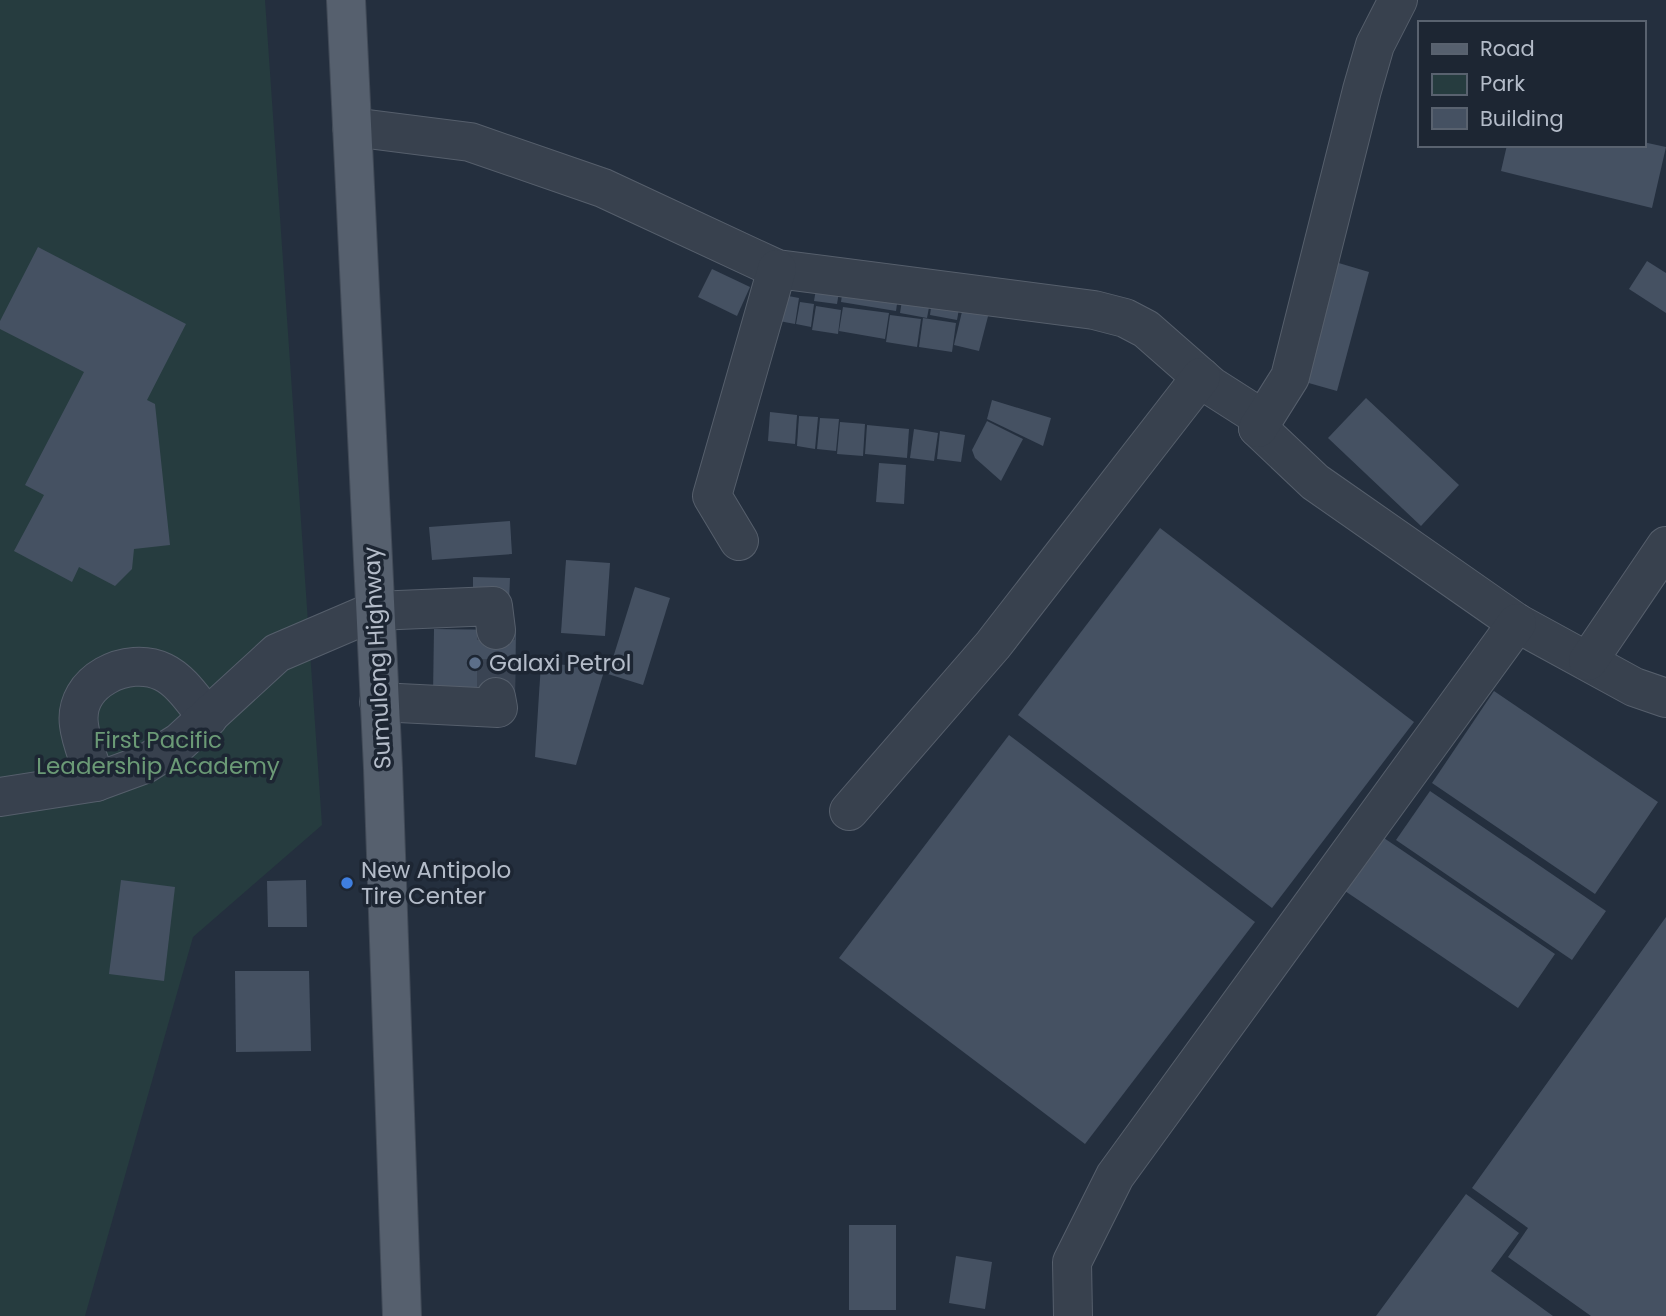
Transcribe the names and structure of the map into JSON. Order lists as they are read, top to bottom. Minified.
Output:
{"streets":{"main road":["Sumulong Highway"]},"parks":["First Pacific Leadership Academy"],"places":["Galaxi Petrol","New Antipolo Tire Center"],"legend":["Road","Park","Building"]}
